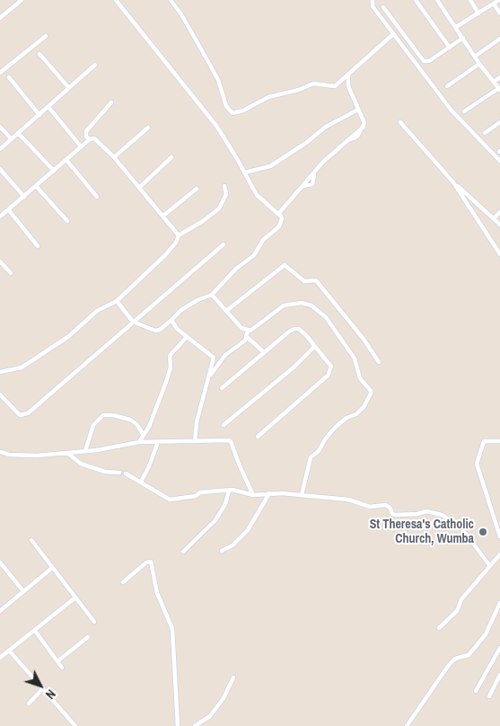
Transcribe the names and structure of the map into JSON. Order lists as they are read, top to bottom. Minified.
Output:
{"places":["St Theresa's Catholic Church, Wumba"],"north":"bottom right"}
